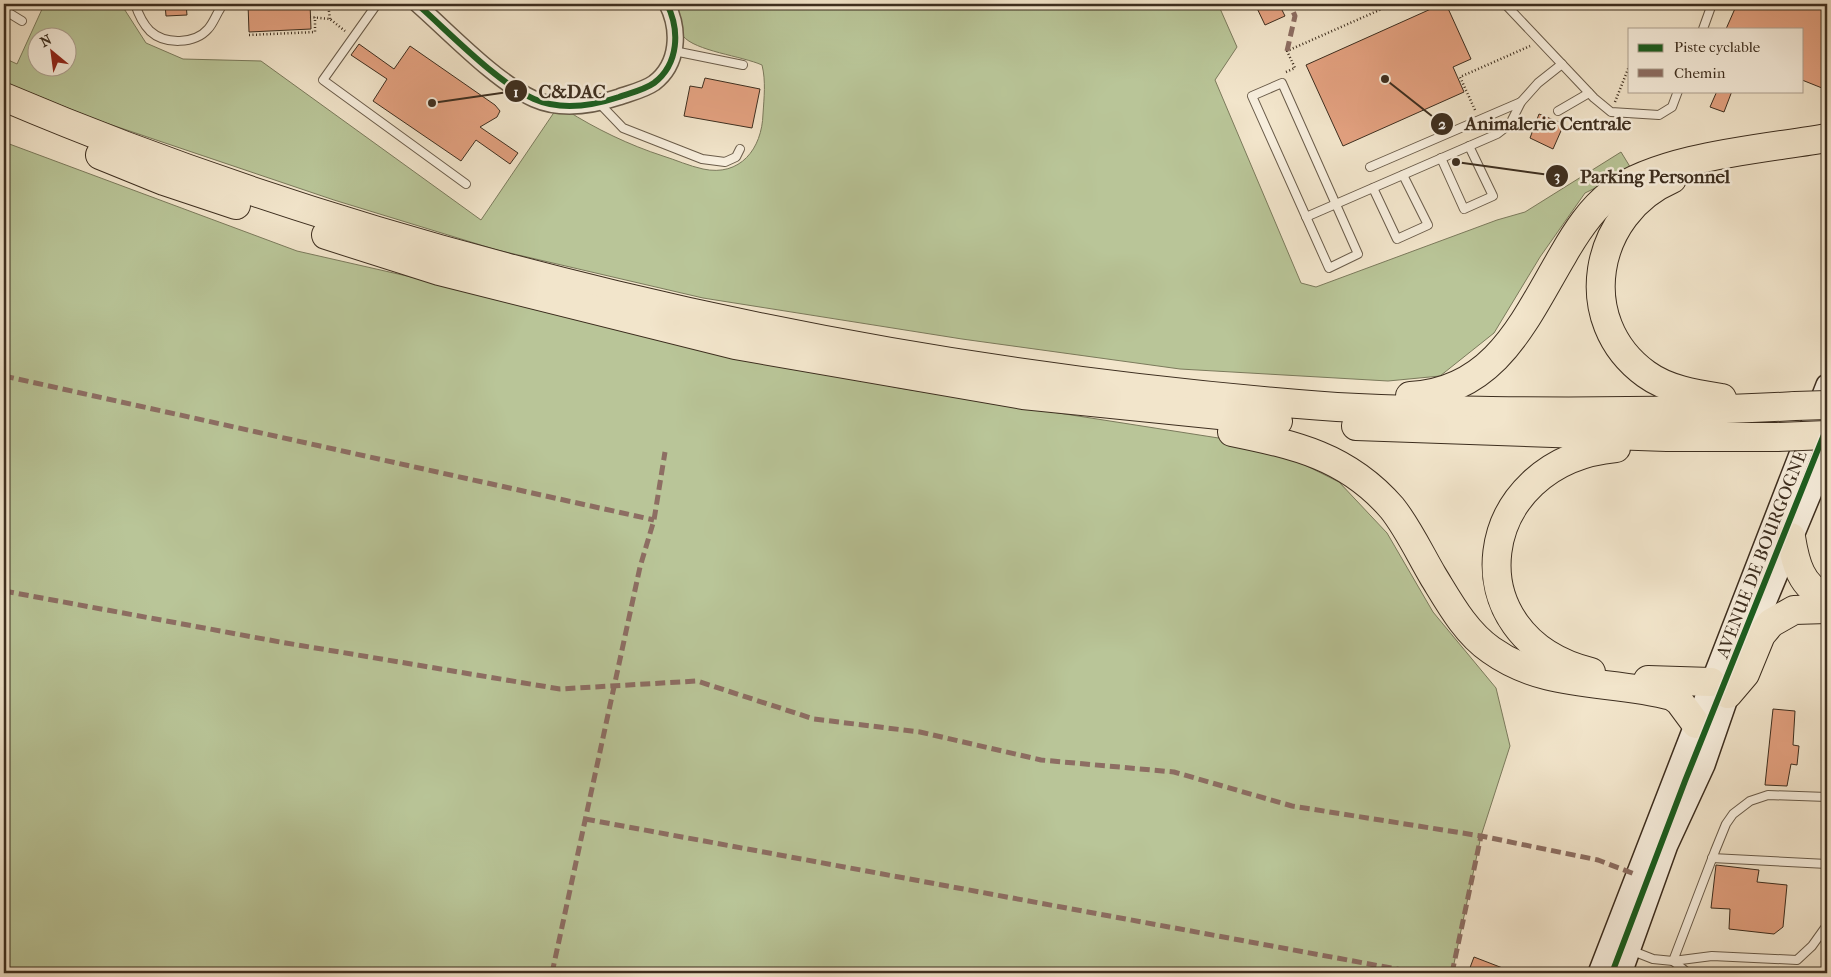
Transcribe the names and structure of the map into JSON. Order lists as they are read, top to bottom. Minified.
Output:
{"streets":{"main road":["AVENUE DE BOURGOGNE"]},"places":["Animalerie Centrale","C&DAC","Parking Personnel"],"legend":["Piste cyclable","Chemin"],"north":"top left"}
